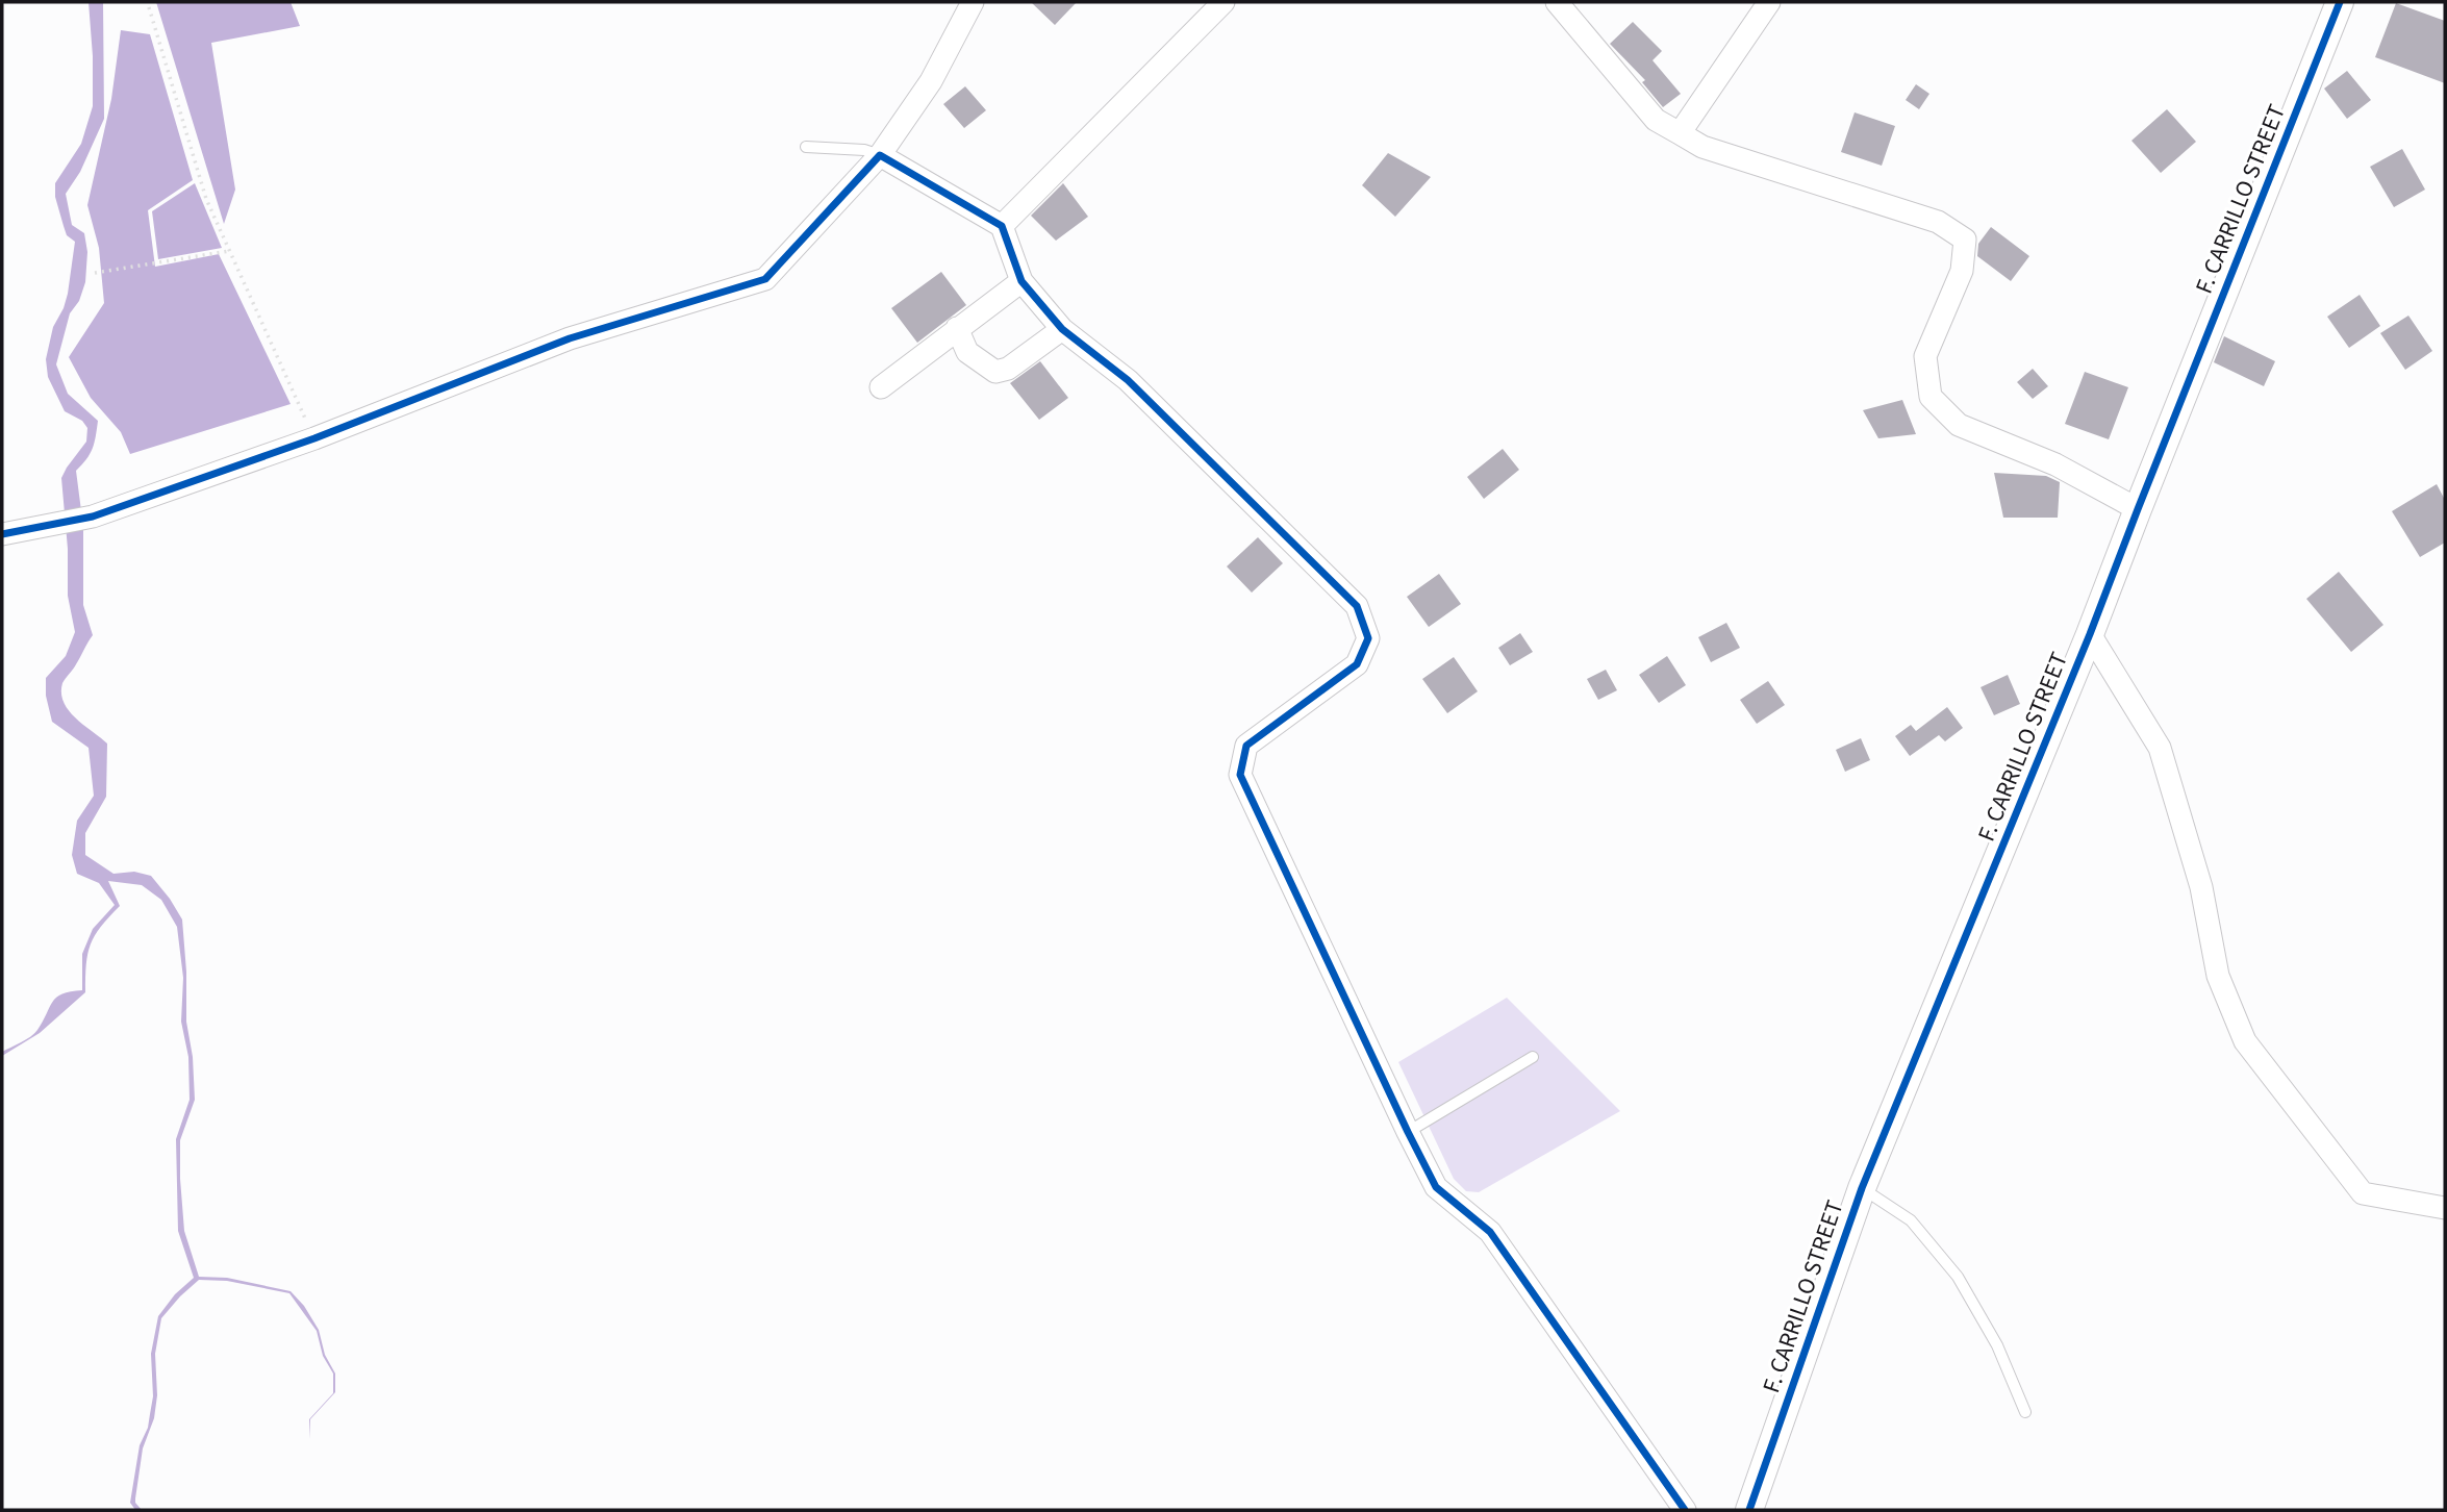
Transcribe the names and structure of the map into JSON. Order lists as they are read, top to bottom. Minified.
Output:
{"streets":{"street":["F. CARRILLO STREET"]}}
